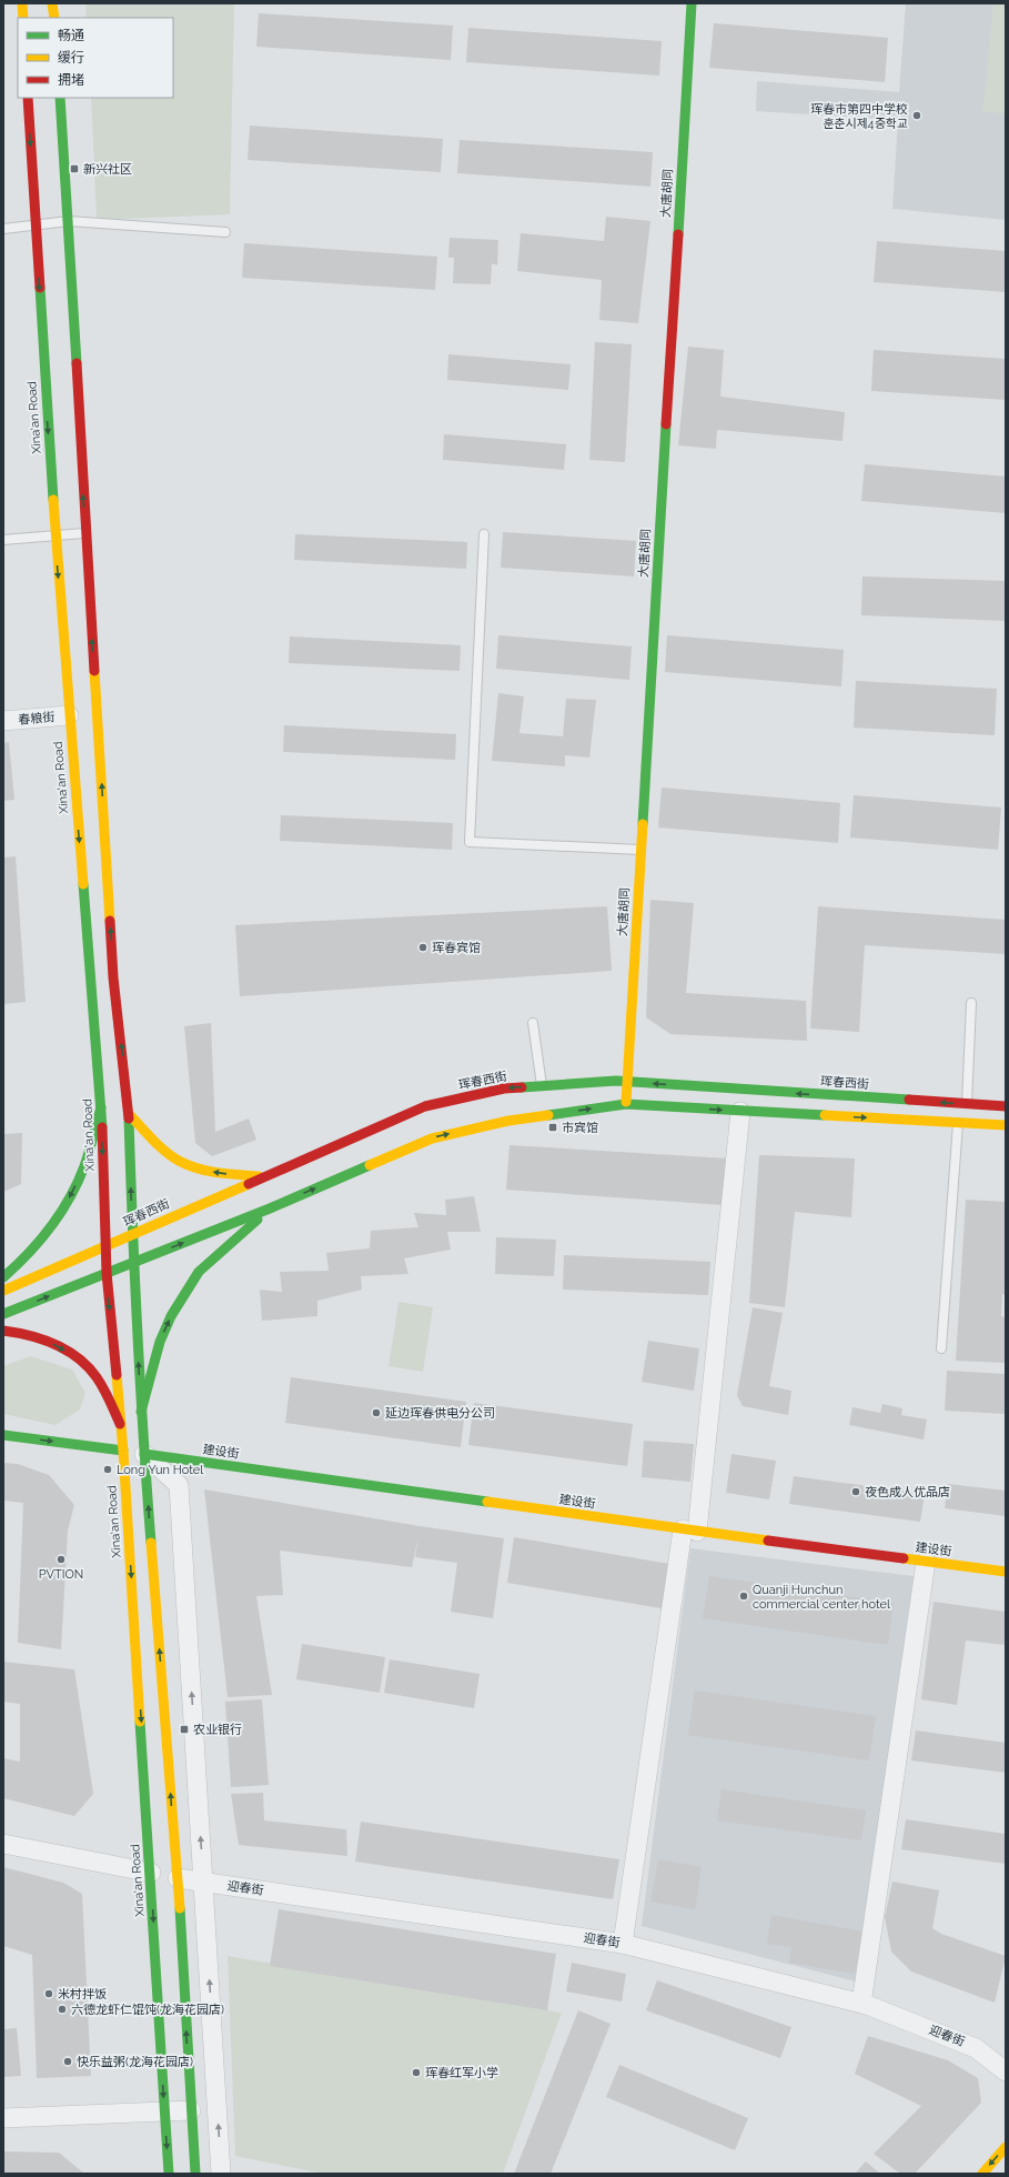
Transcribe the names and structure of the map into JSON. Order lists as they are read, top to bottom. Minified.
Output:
{"streets":{"main road":["大唐胡同","Xina'an Road","珲春西街","建设街"],"street":["春粮街","迎春街"]},"crossings":[["大唐胡同","珲春西街"],["Xina'an Road","春粮街"],["Xina'an Road","珲春西街"],["Xina'an Road","建设街"],["Xina'an Road","迎春街"]],"places":{"other":["珲春市第四中学校 훈춘시제4중학교","珲春宾馆","延边珲春供电分公司","Long Yun Hotel","夜色成人优品店","PVTION","Quanji Hunchun commercial center hotel","米村拌饭","六德龙虾仁馄饨(龙海花园店)","快乐益粥(龙海花园店)","珲春红军小学"],"transit":["新兴社区","市宾馆","农业银行"]},"legend":["畅通","缓行","拥堵"]}
